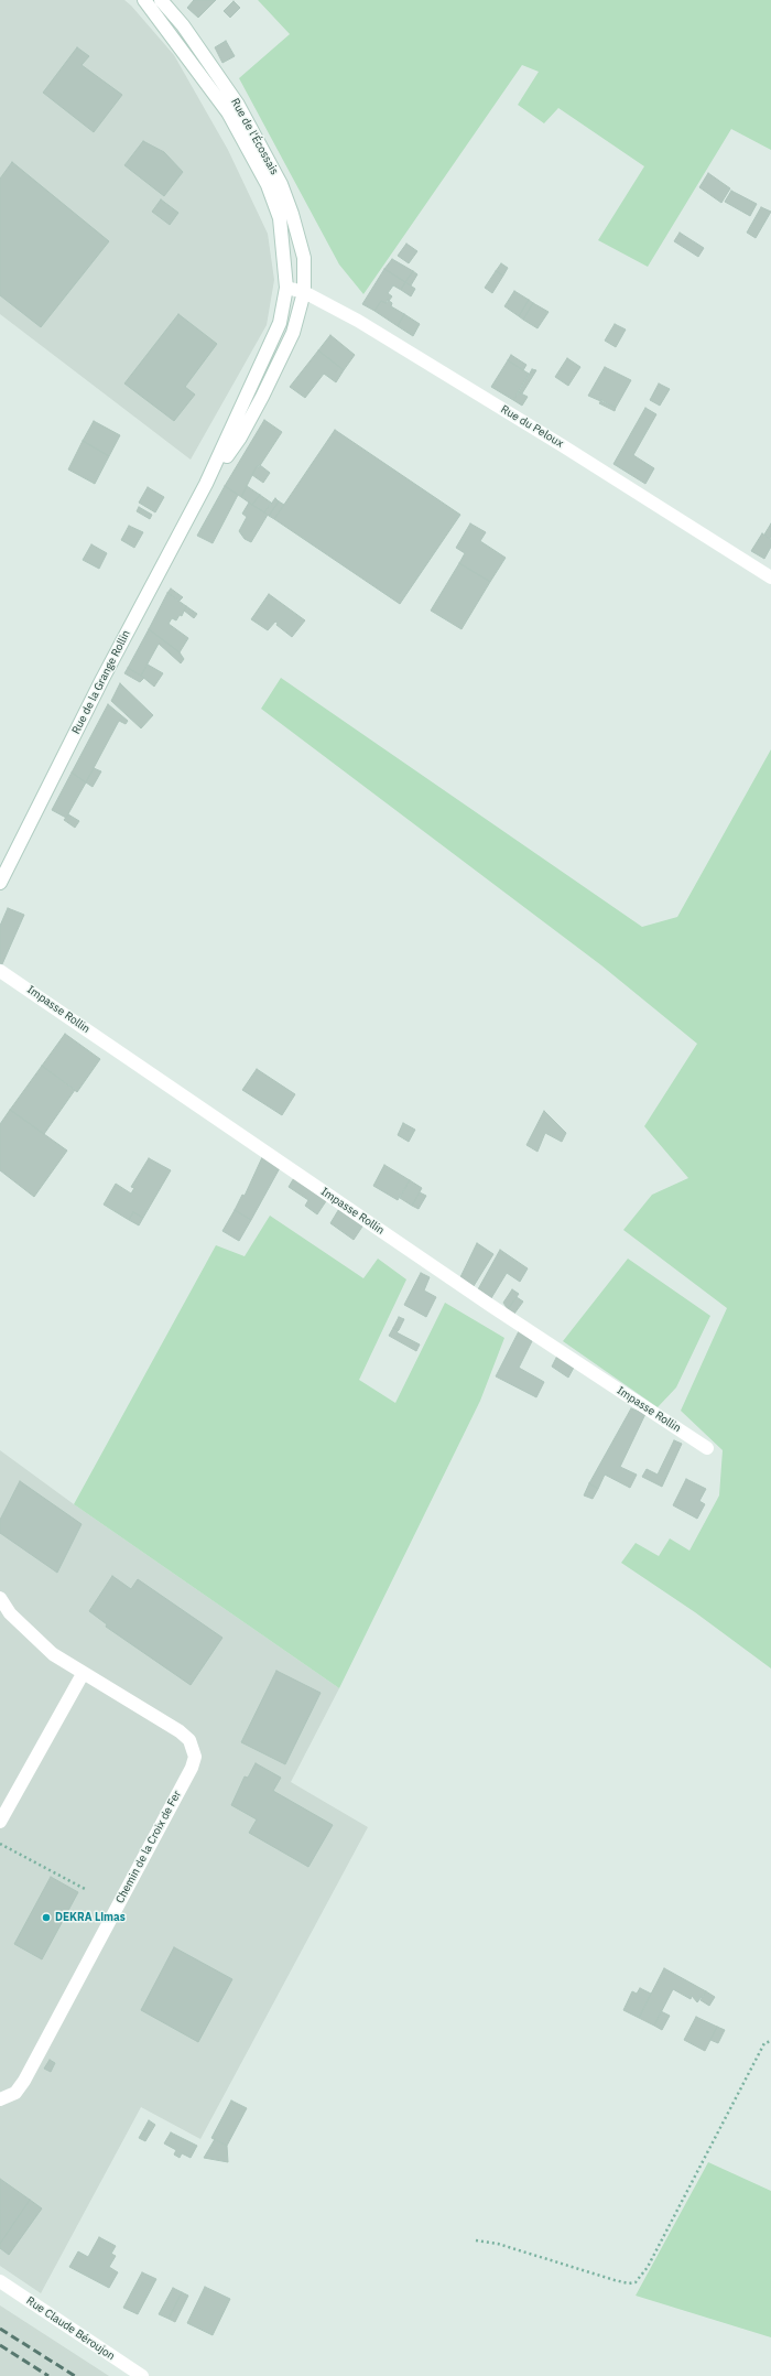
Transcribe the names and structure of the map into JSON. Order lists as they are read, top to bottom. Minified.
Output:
{"streets":{"street":["Rue de l'Écossais","Rue du Peloux","Rue de la Grange Rollin","Impasse Rollin","Chemin de la Croix de Fer","Rue Claude Béroujon"]},"crossings":[["Rue de l'Écossais","Rue du Peloux"],["Rue de l'Écossais","Rue de la Grange Rollin"],["Rue du Peloux","Rue de la Grange Rollin"]],"places":["DEKRA Limas"]}
